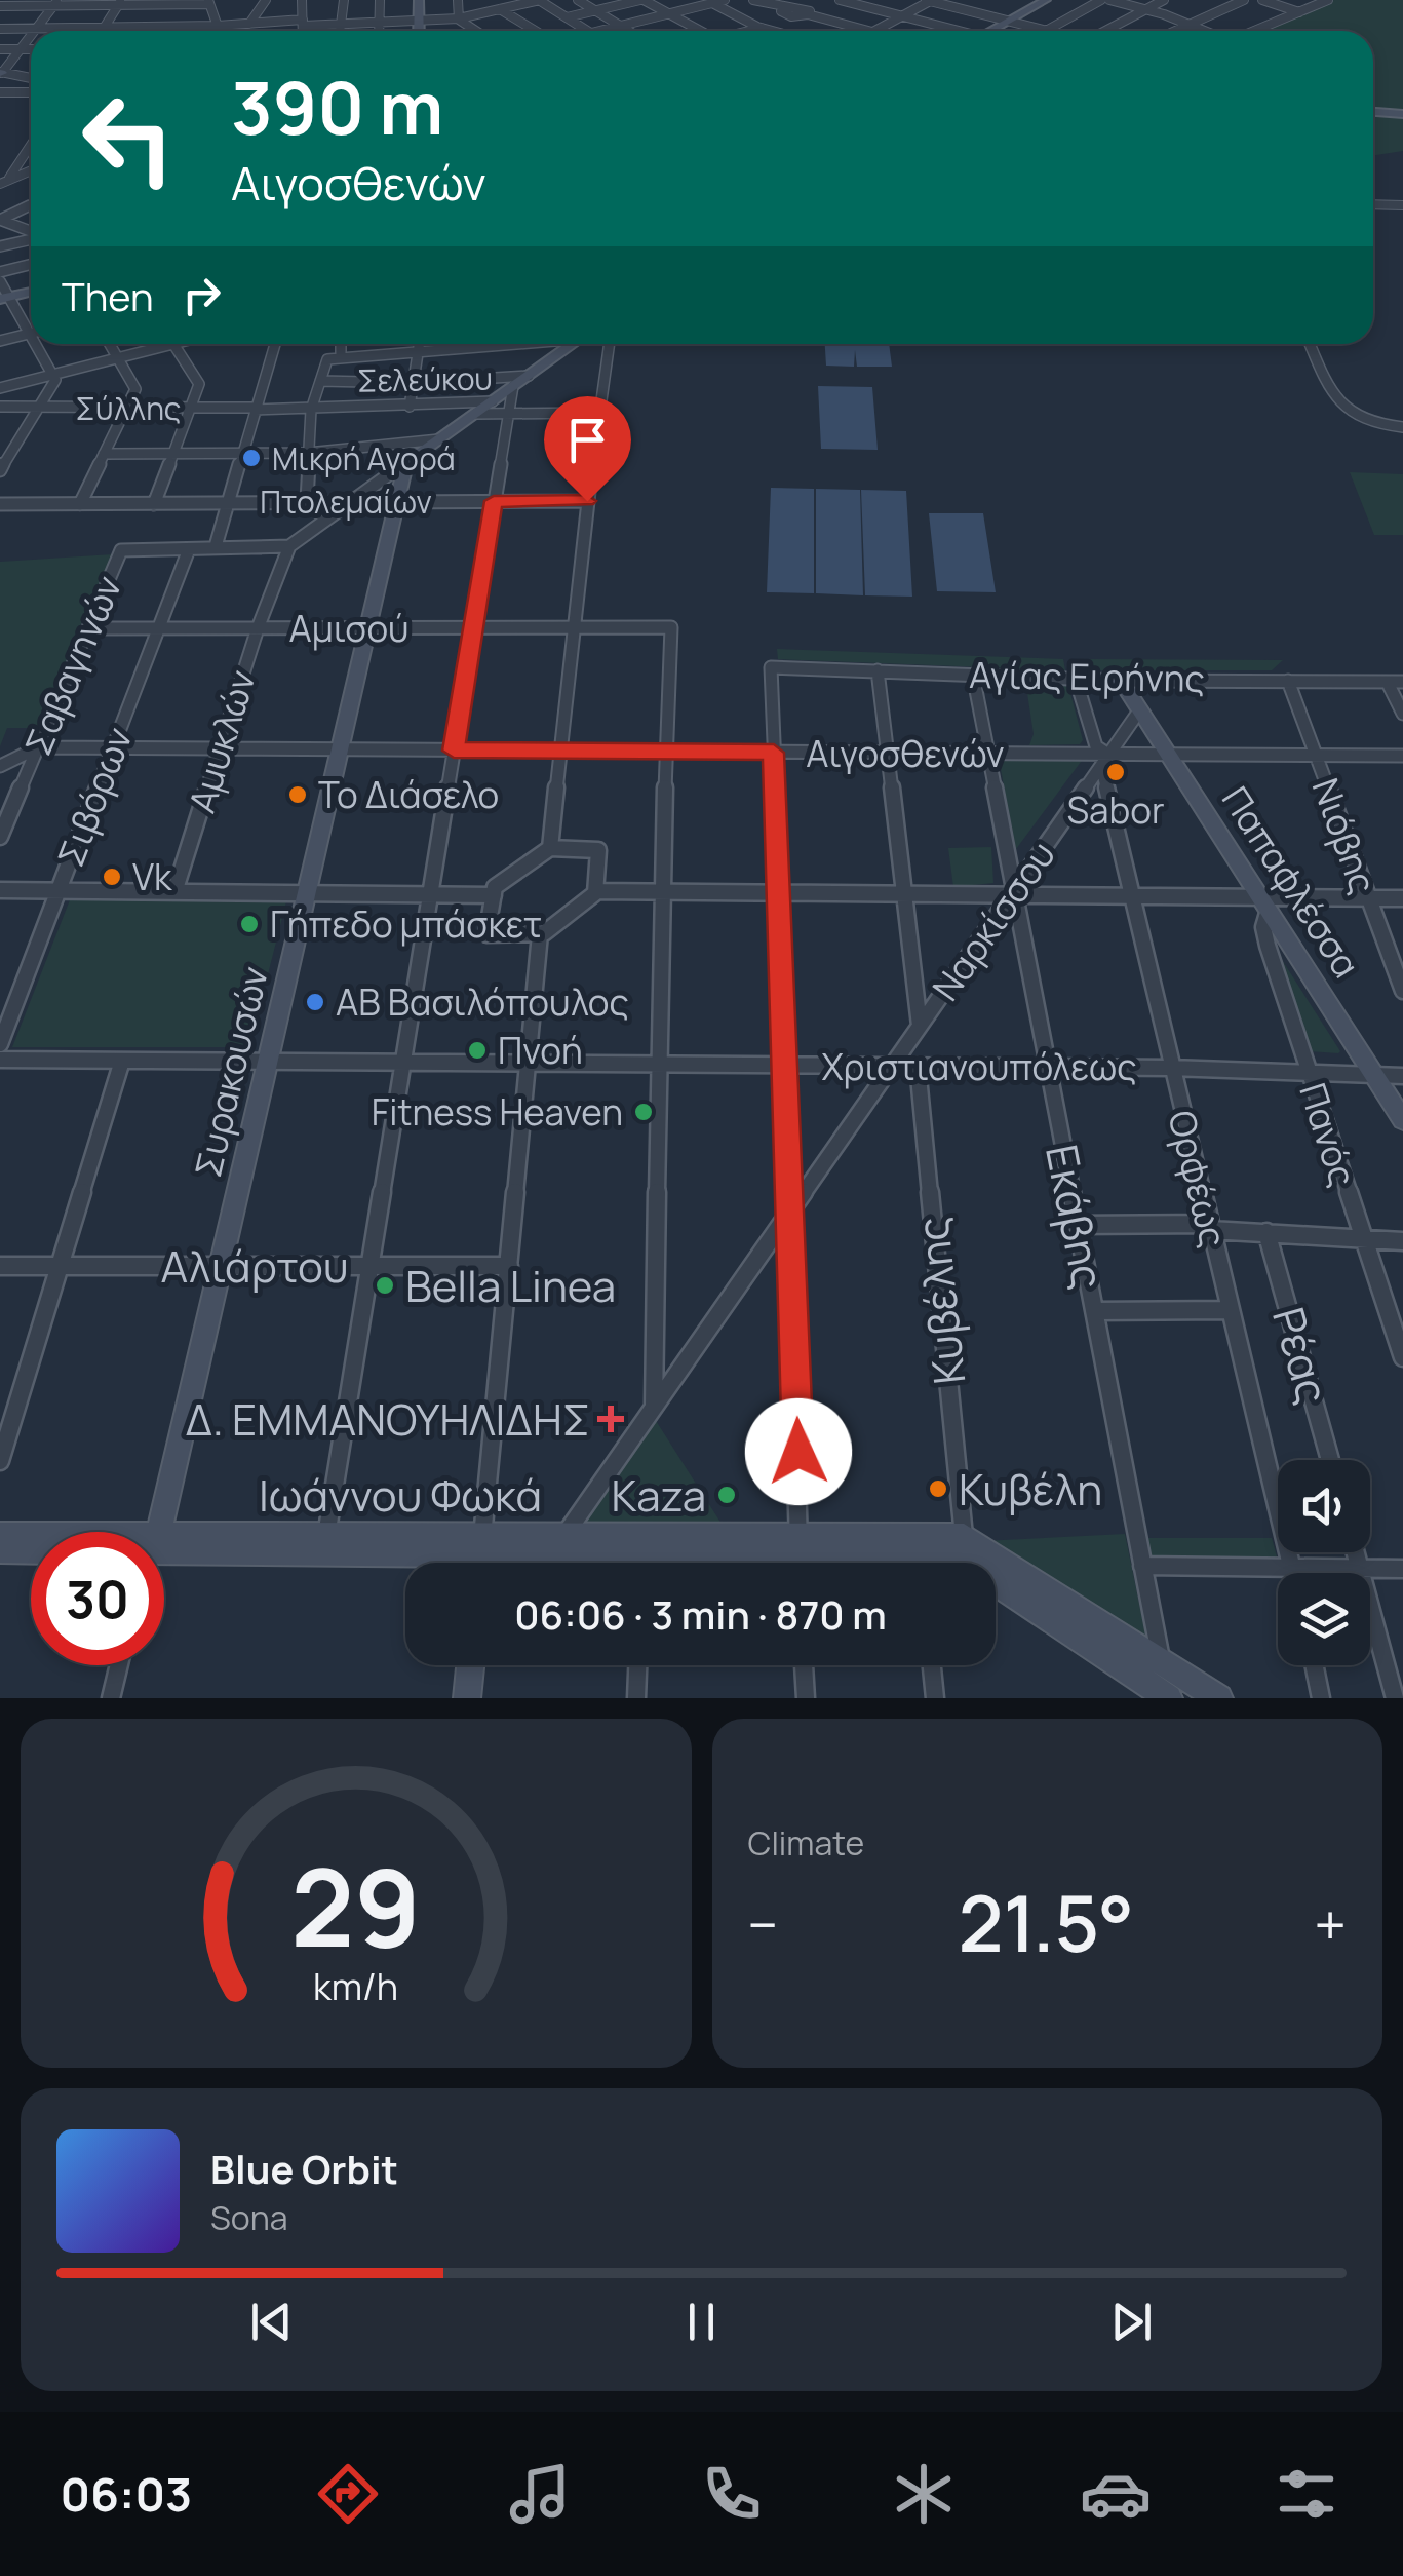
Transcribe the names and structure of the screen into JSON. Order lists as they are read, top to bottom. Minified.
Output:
{"streets":{"street":["Σελεύκου","Σύλλης","Πτολεμαίων","Αμισού","Σαβαγηνών","Αγίας Ειρήνης","Αμυκλών","Αιγοσθενών","Σιβόρων","Νιόβης","Παπαφλέσσα","Ναρκίσσου","Χριστιανουπόλεως","Συρακουσών","Πανός","Ορφέως","Εκάβης","Αλιάρτου","Κυβέλης","Ρέας","Ιωάννου Φωκά"]},"crossings":[["Πτολεμαίων","Συρακουσών"],["Αμισού","Σαβαγηνών"],["Αμισού","Αμυκλών"],["Αμισού","Αιγοσθενών"],["Αμισού","Σιβόρων"],["Αμισού","Συρακουσών"],["Σαβαγηνών","Αιγοσθενών"],["Σαβαγηνών","Σιβόρων"],["Αγίας Ειρήνης","Αιγοσθενών"],["Αγίας Ειρήνης","Νιόβης"],["Αγίας Ειρήνης","Παπαφλέσσα"],["Αγίας Ειρήνης","Ορφέως"],["Αγίας Ειρήνης","Εκάβης"],["Αμυκλών","Αιγοσθενών"],["Αιγοσθενών","Σιβόρων"],["Αιγοσθενών","Νιόβης"],["Αιγοσθενών","Παπαφλέσσα"],["Αιγοσθενών","Ναρκίσσου"],["Αιγοσθενών","Συρακουσών"],["Αιγοσθενών","Ορφέως"],["Αιγοσθενών","Εκάβης"],["Παπαφλέσσα","Ναρκίσσου"],["Παπαφλέσσα","Χριστιανουπόλεως"],["Παπαφλέσσα","Πανός"],["Ναρκίσσου","Χριστιανουπόλεως"],["Ναρκίσσου","Ορφέως"],["Ναρκίσσου","Εκάβης"],["Ναρκίσσου","Ιωάννου Φωκά"],["Χριστιανουπόλεως","Συρακουσών"],["Χριστιανουπόλεως","Πανός"],["Χριστιανουπόλεως","Ορφέως"],["Χριστιανουπόλεως","Εκάβης"],["Χριστιανουπόλεως","Κυβέλης"],["Συρακουσών","Αλιάρτου"],["Εκάβης","Ιωάννου Φωκά"],["Κυβέλης","Ιωάννου Φωκά"]],"places":{"other":["Μικρή Αγορά","Sabor","Το Διάσελο","Vk","Γήπεδο μπάσκετ","ΑΒ Βασιλόπουλος","Πνοή","Fitness Heaven","Bella Linea","Κυβέλη","Kaza"],"health":["Δ. ΕΜΜΑΝΟΥΗΛΙΔΗΣ"]},"page":{"turn":["390 m","Αιγοσθενών"],"then":"Then","limit":"30","trip":"06:06 · 3 min · 870 m","tile":"Climate","heat":["−","21.5°","+"],"song":["Blue Orbit","Sona"],"tabs":"06:03","gauge":["29","km/h"]}}
